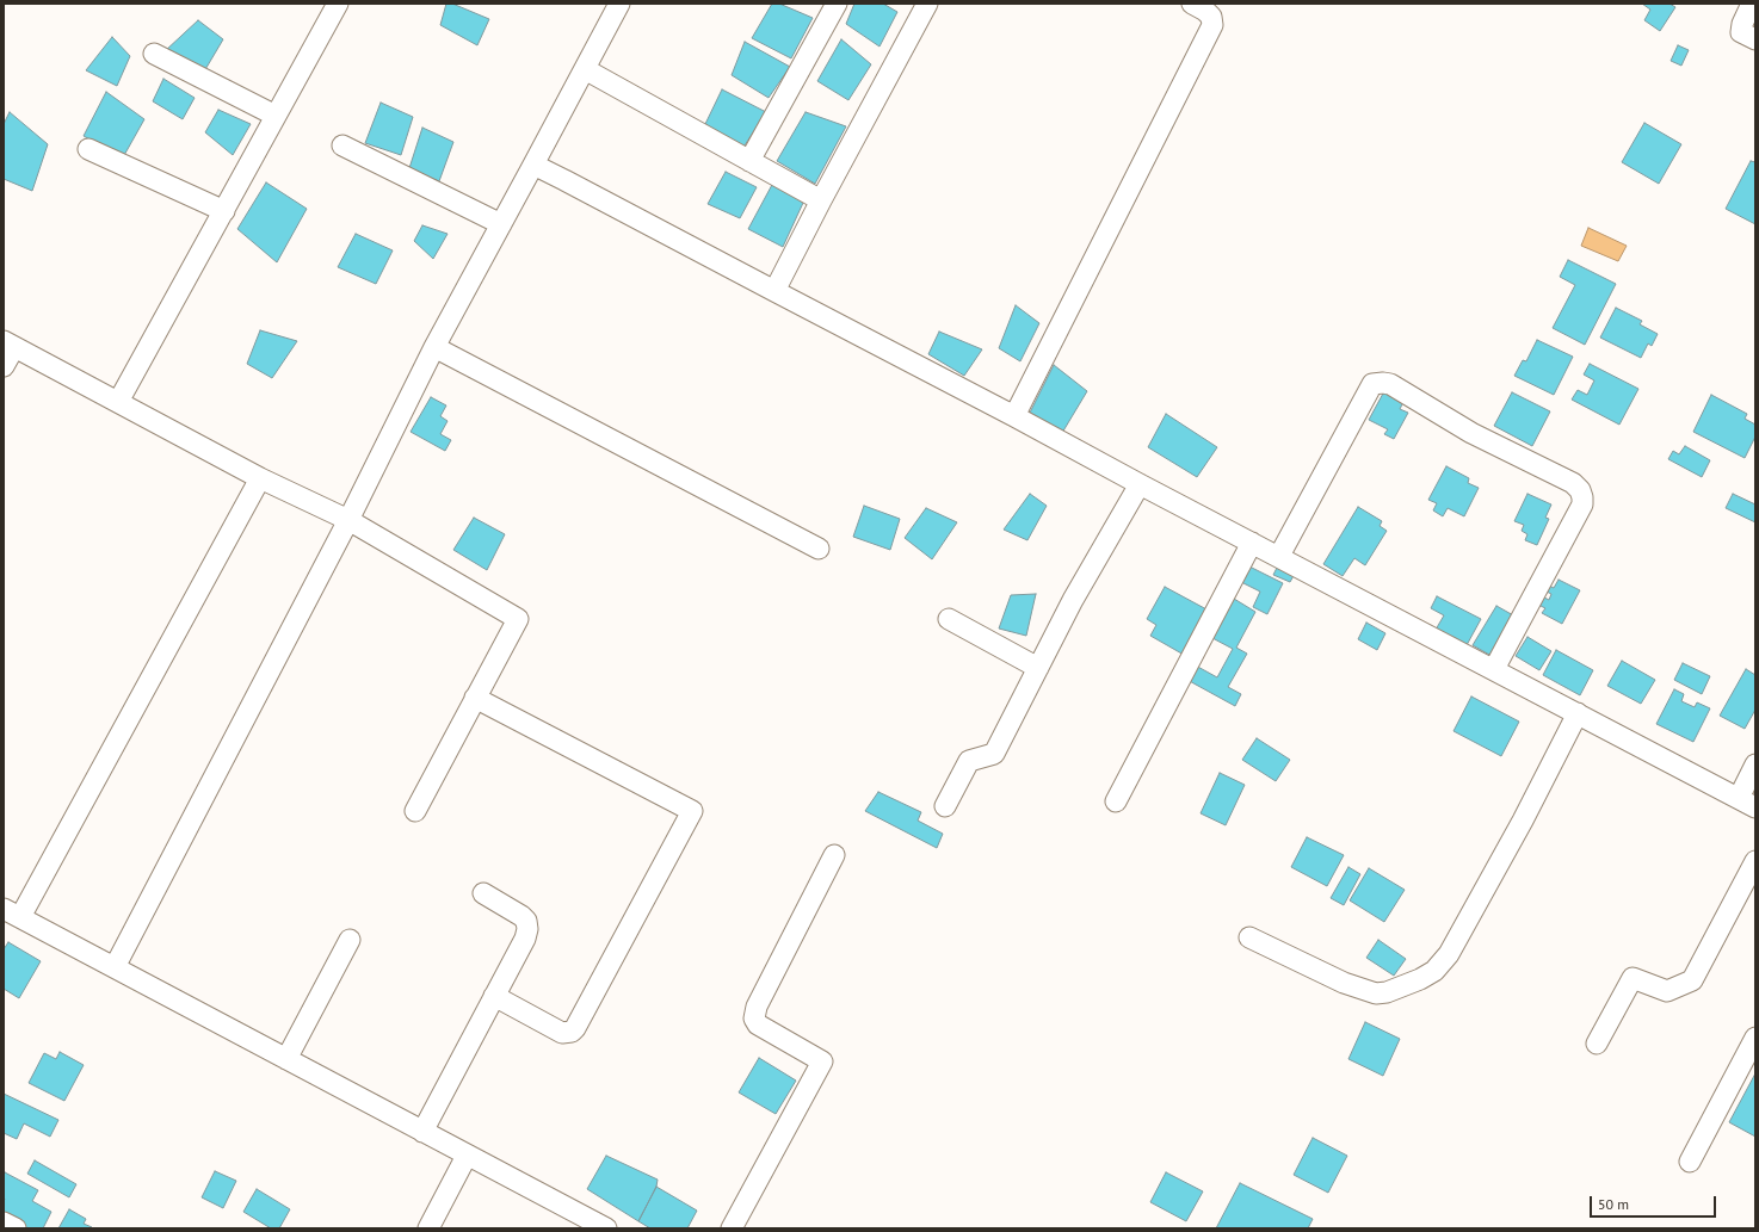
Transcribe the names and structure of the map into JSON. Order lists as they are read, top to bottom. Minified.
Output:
{"scale_bar":"50 m"}
